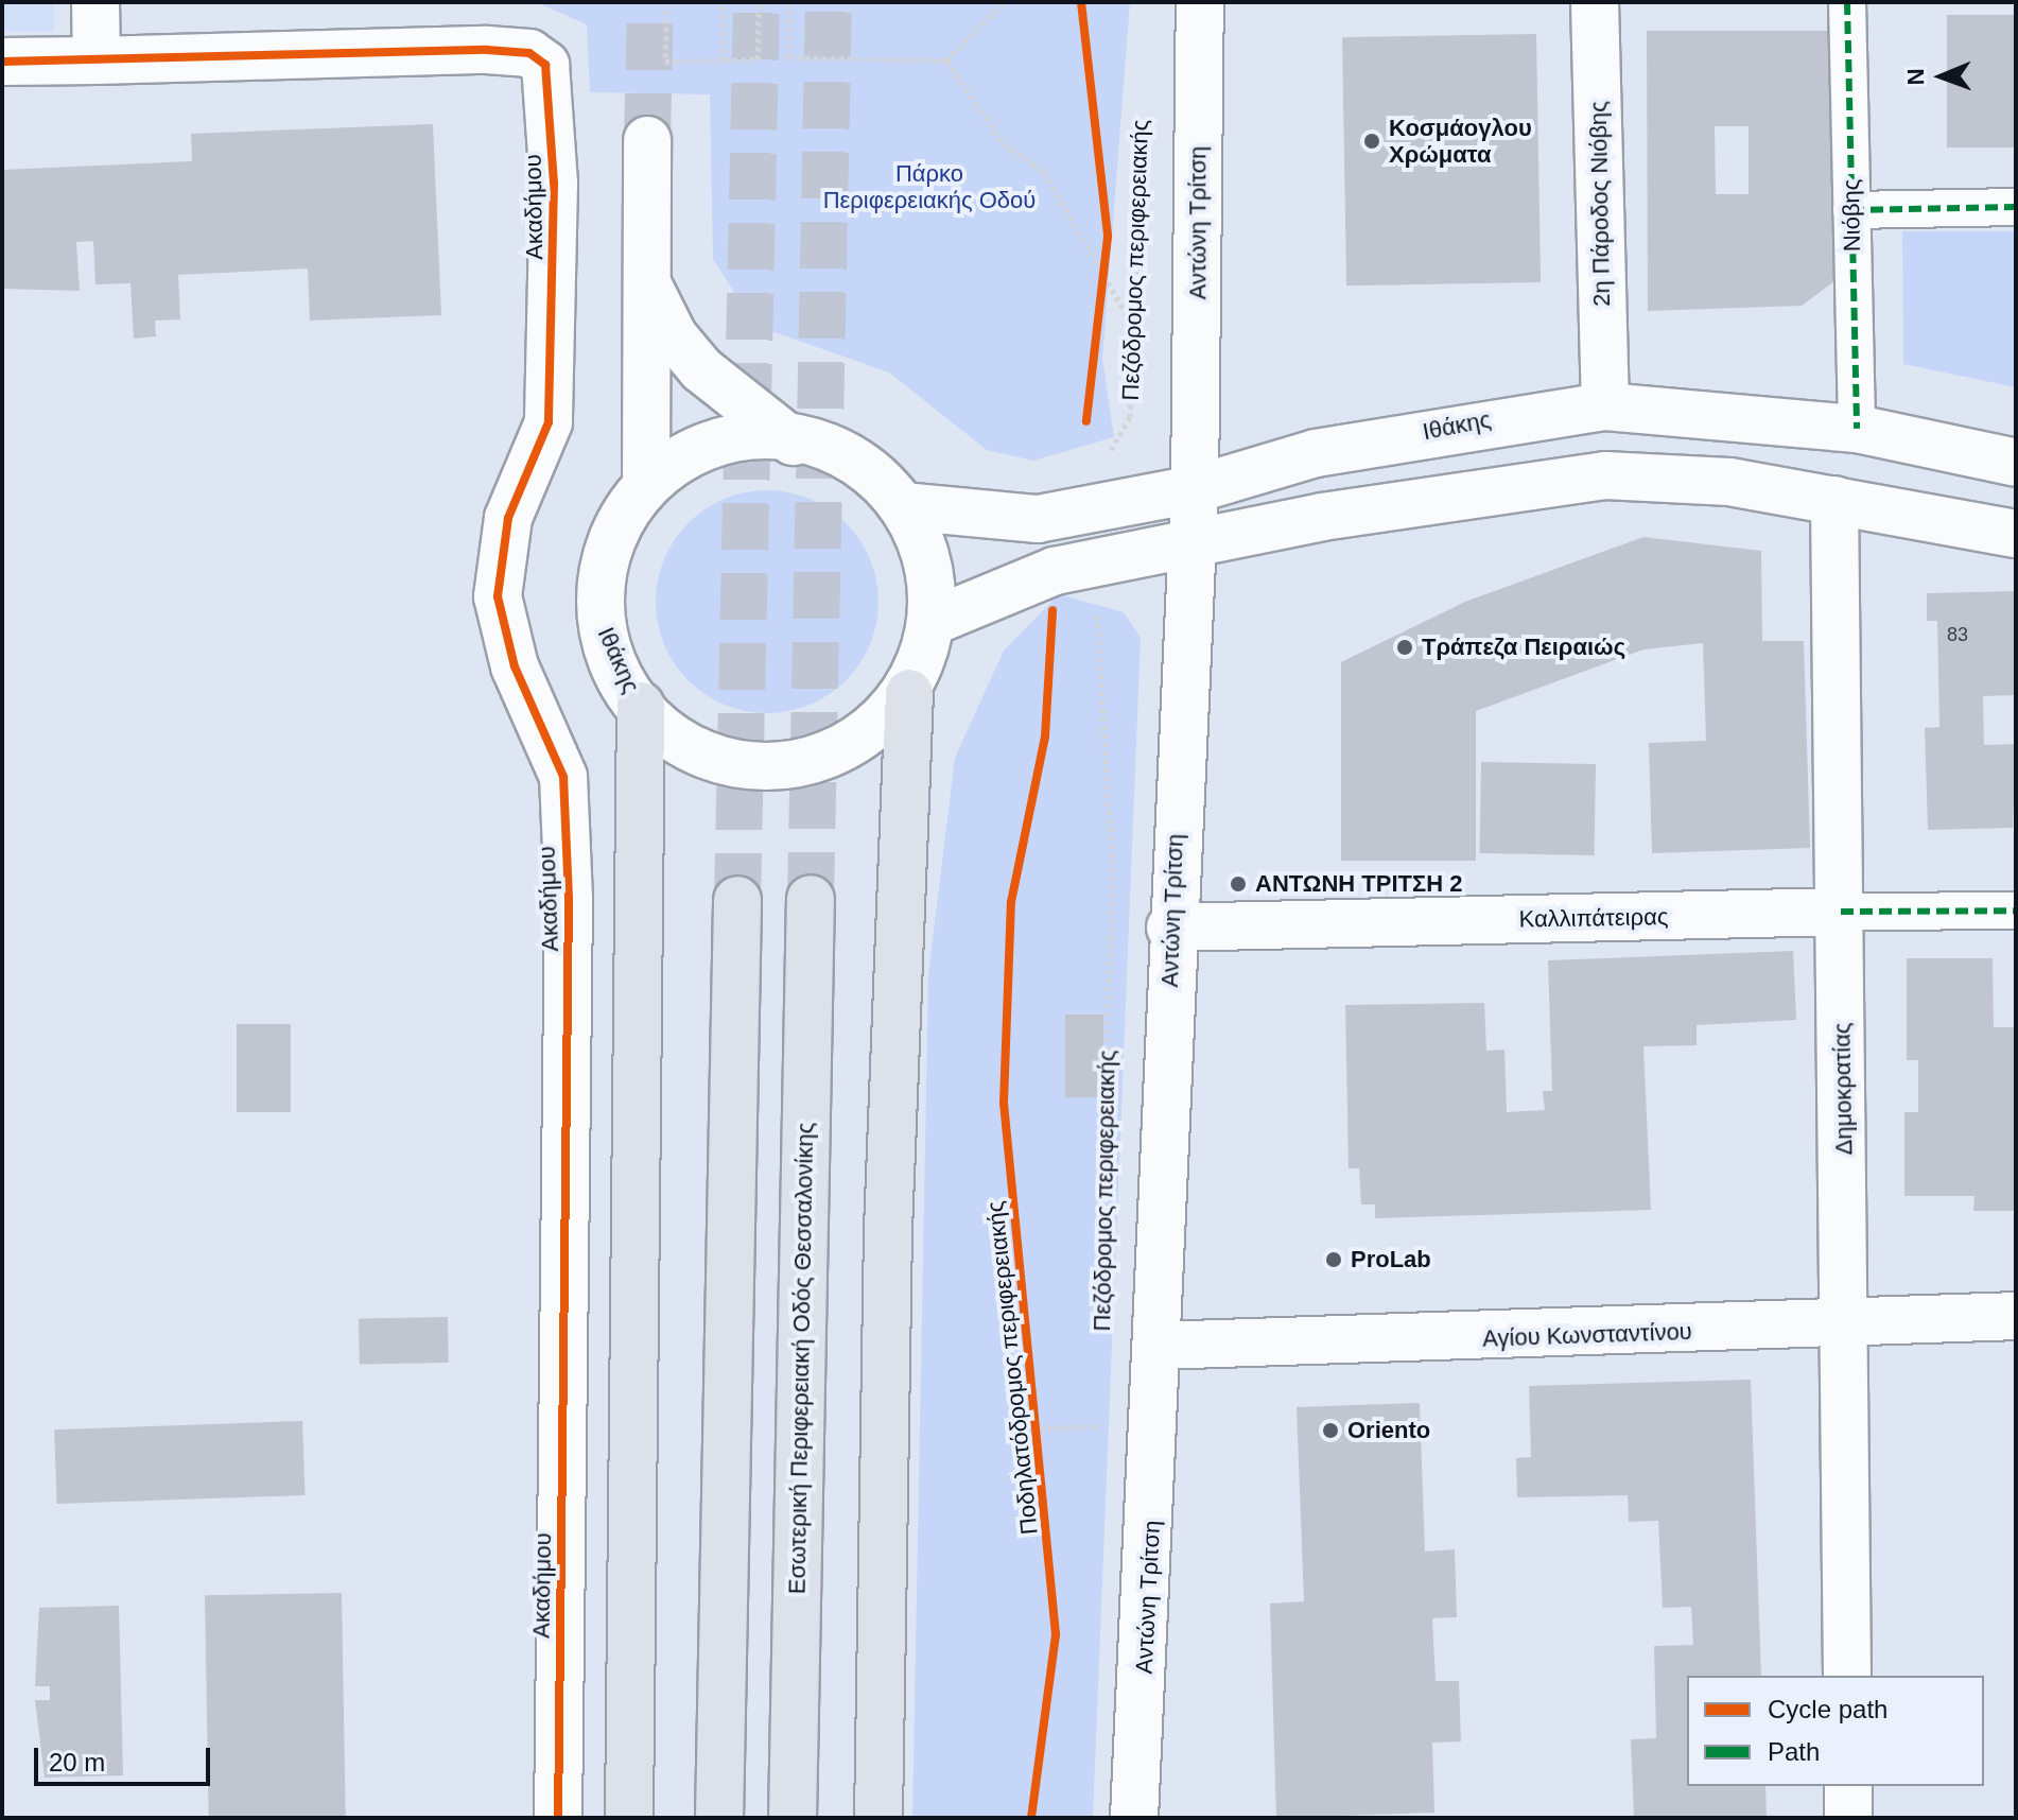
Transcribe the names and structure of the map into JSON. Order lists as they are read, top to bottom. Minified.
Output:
{"streets":{"highway":["Εσωτερική Περιφερειακή Οδός Θεσσαλονίκης"],"street":["2η Πάροδος Νιόβης","Ακαδήμου","Νιόβης","Αντώνη Τρίτση","Ιθάκης","Καλλιπάτειρας","Δημοκρατίας","Αγίου Κωνσταντίνου"],"cycle path":["Πεζόδρομος περιφερειακής","Ποδηλατόδρομος περιφερειακής"]},"crossings":[["2η Πάροδος Νιόβης","Ιθάκης"],["Νιόβης","Ιθάκης"],["Αντώνη Τρίτση","Ιθάκης"],["Αντώνη Τρίτση","Καλλιπάτειρας"],["Αντώνη Τρίτση","Αγίου Κωνσταντίνου"],["Πεζόδρομος περιφερειακής","Ιθάκης"],["Καλλιπάτειρας","Δημοκρατίας"],["Δημοκρατίας","Αγίου Κωνσταντίνου"]],"parks":["Πάρκο Περιφερειακής Οδού"],"places":["Κοσμάογλου Χρώματα","Τράπεζα Πειραιώς","ΑΝΤΩΝΗ ΤΡΙΤΣΗ 2","ProLab","Oriento"],"house_numbers":["83"],"legend":["Cycle path","Path"],"scale_bar":"20 m","north":"left"}
